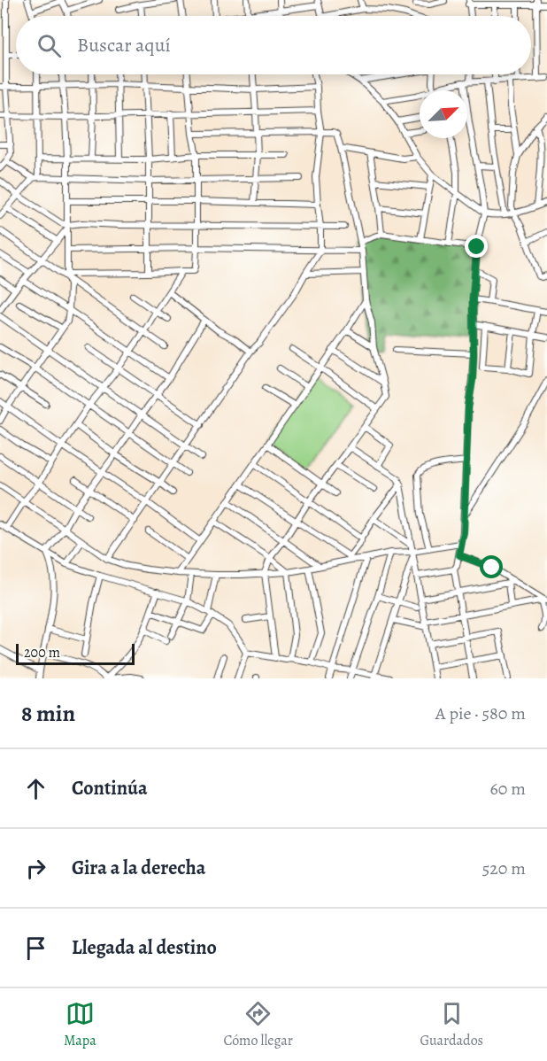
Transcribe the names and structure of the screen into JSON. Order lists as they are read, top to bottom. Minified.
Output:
{"scale_bar":"200 m","north":"top right","page":{"search":"Buscar aquí","scale":"200 m","heading":["8 min","A pie · 580 m"],"list":[["Continúa","60 m"],["Gira a la derecha","520 m"],"Llegada al destino"],"nav":["Mapa","Cómo llegar","Guardados"]}}
